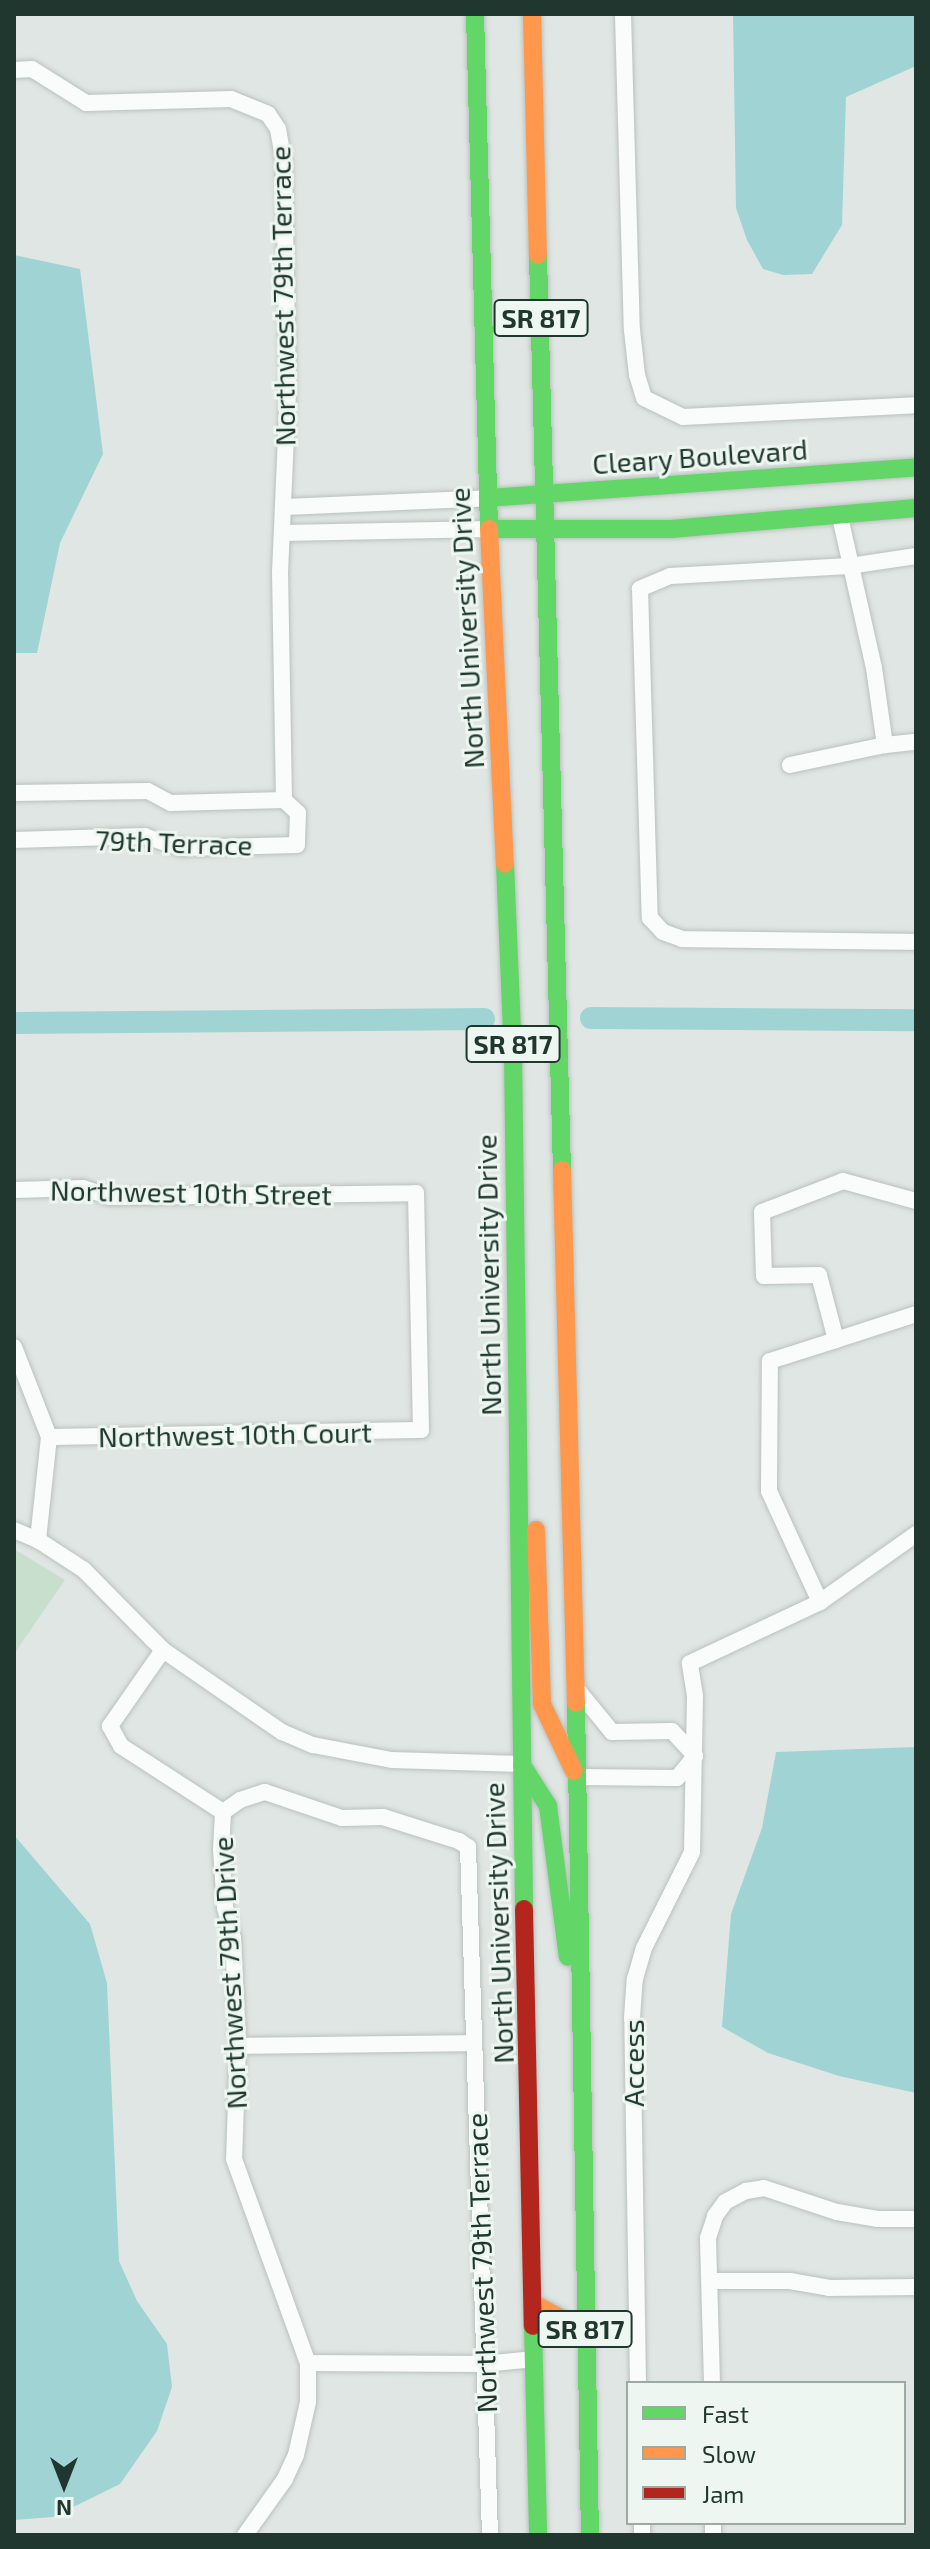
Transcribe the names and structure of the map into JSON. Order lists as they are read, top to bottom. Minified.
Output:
{"streets":{"main road":["SR 817","Cleary Boulevard","North University Drive"],"street":["Northwest 79th Terrace","79th Terrace","Northwest 10th Street","Northwest 10th Court","Northwest 79th Drive","Access"]},"crossings":[["Northwest 79th Terrace","79th Terrace"],["Northwest 79th Terrace","Northwest 79th Drive"],["SR 817","Cleary Boulevard"],["Cleary Boulevard","North University Drive"],["Northwest 10th Street","Northwest 10th Court"]],"legend":["Fast","Slow","Jam"],"north":"bottom"}
